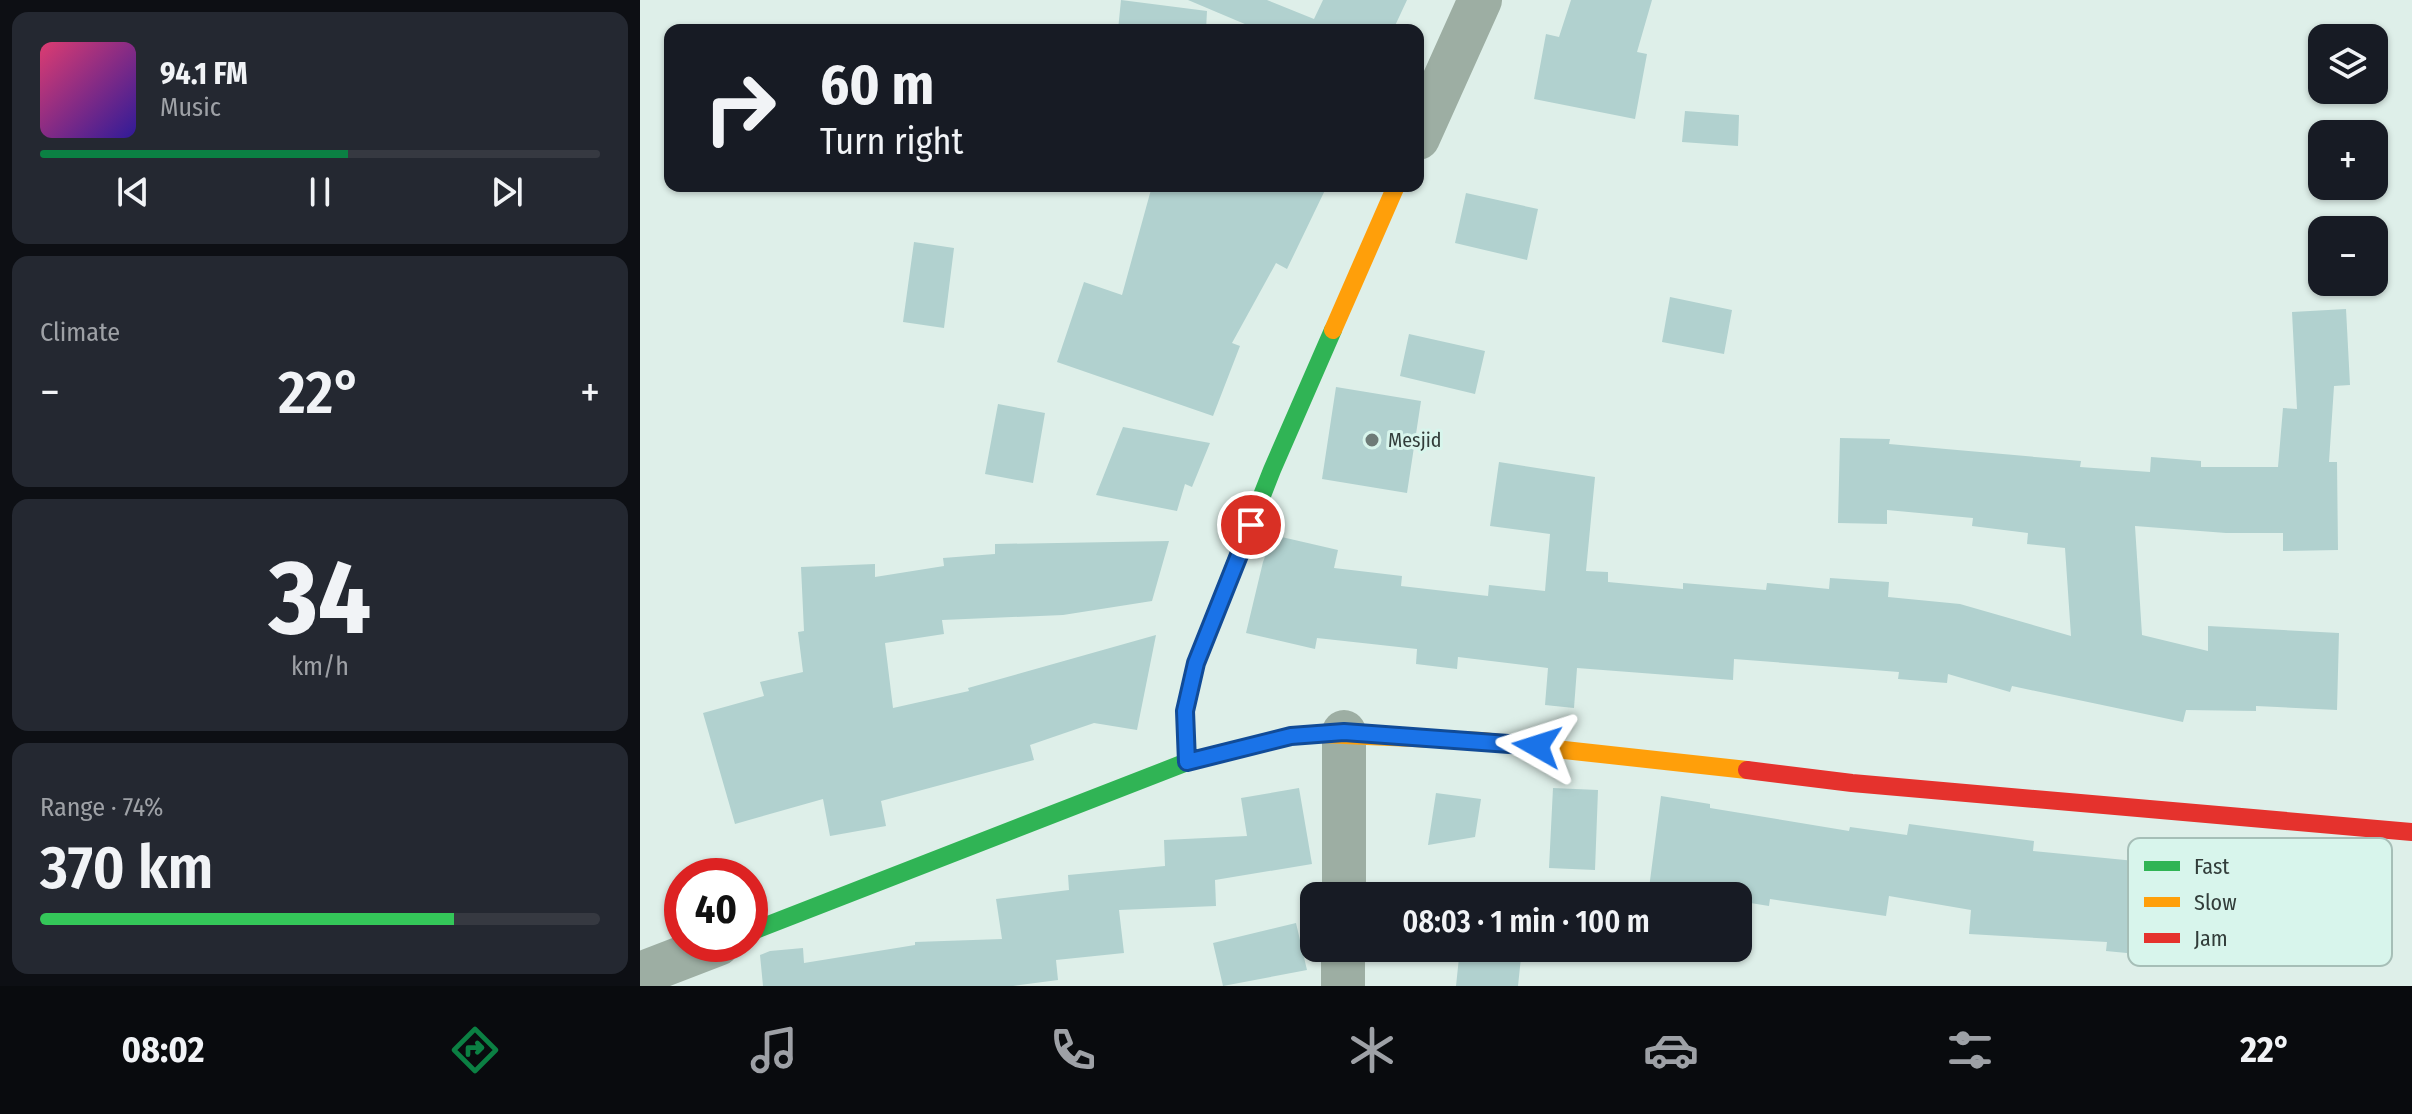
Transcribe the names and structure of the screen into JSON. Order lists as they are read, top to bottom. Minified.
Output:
{"places":["Mesjid"],"legend":["Fast","Slow","Jam"],"page":{"map_buttons":["+","−"],"turn":["60 m","Turn right"],"song":["94.1 FM","Music"],"tile":["Climate",["34","km/h"],["Range · 74%","370 km"]],"heat":["−","22°","+"],"limit":"40","trip":"08:03 · 1 min · 100 m","tabs":["08:02","22°"]}}
